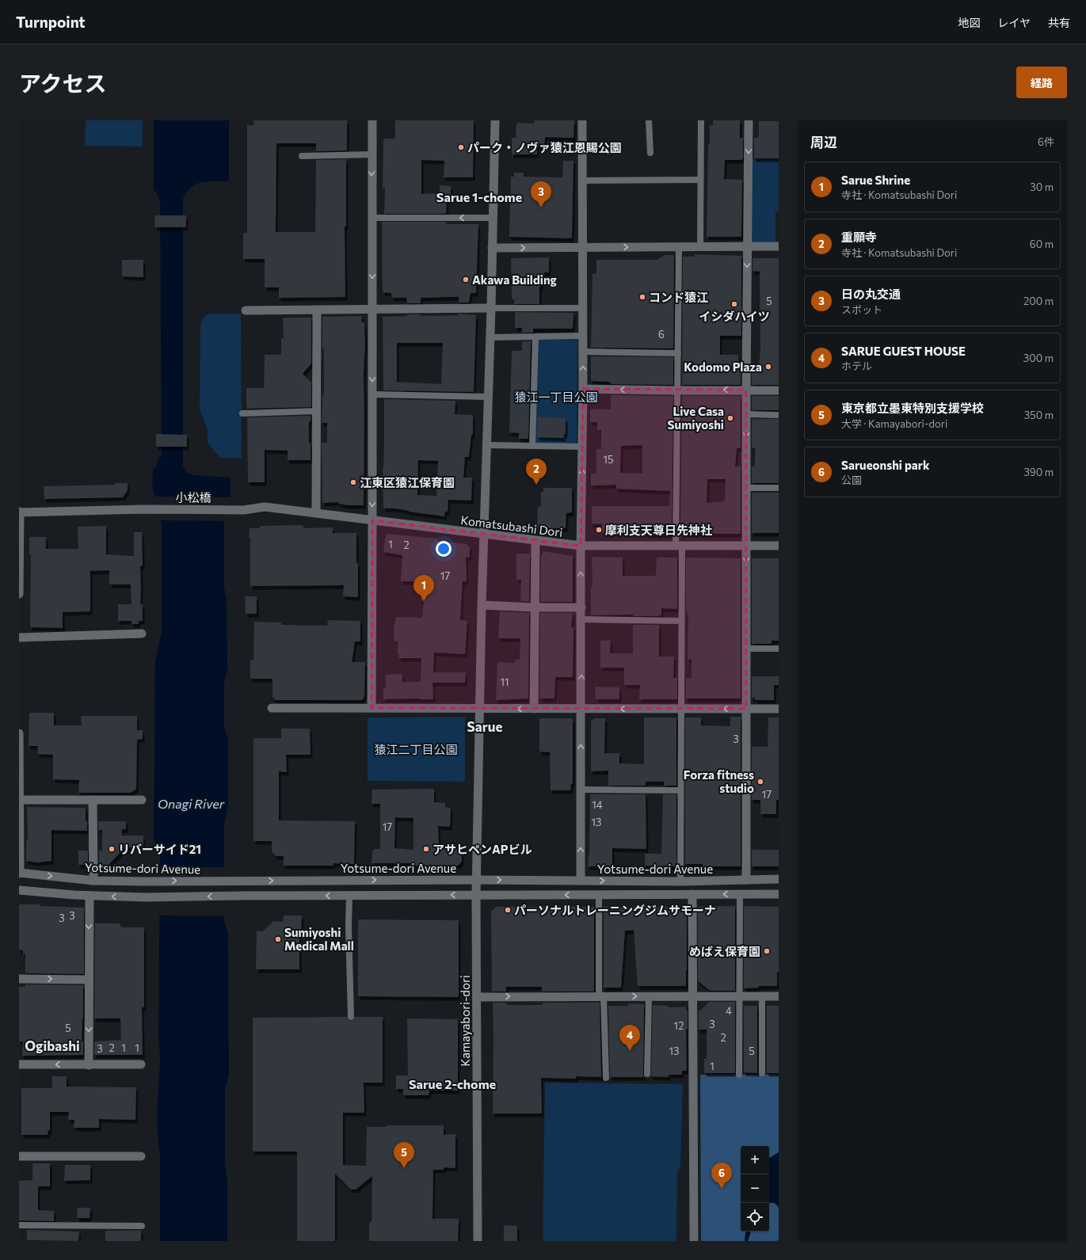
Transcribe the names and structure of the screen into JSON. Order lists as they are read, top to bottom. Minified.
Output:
{"streets":{"street":["小松橋","Komatsubashi Dori","Yotsume-dori Avenue","Kamayabori-dori"]},"crossings":[["小松橋","Komatsubashi Dori"],["Komatsubashi Dori","Kamayabori-dori"],["Yotsume-dori Avenue","Kamayabori-dori"]],"districts":["Sarue 1-chome","Sarue","Ogibashi","Sarue 2-chome"],"water":["Onagi River"],"parks":["猿江一丁目公園","猿江二丁目公園"],"places":["パーク・ノヴァ猿江恩賜公園","Akawa Building","コンド猿江","イシダハイツ","Kodomo Plaza","Live Casa Sumiyoshi","江東区猿江保育園","摩利支天尊日先神社","Forza fitness studio","リバーサイド21","アサヒペンAPビル","パーソナルトレーニングジムサモーナ","Sumiyoshi Medical Mall","めばえ保育園"],"house_numbers":["5","6","15","1","2","17","11","3","17","14","13","17","3","3","4","3","12","5","2","2","1","1","3","13","5","1"],"page":{"header":"Turnpoint","nav":["地図","レイヤ","共有"],"title":"アクセス","buttons":"経路","heading":["周辺","6件"],"list":[{"mark":"1","name":"Sarue Shrine","note":"寺社 · Komatsubashi Dori","value":"30 m"},{"mark":"2","name":"重願寺","note":"寺社 · Komatsubashi Dori","value":"60 m"},{"mark":"3","name":"日の丸交通","note":"スポット","value":"200 m"},{"mark":"4","name":"SARUE GUEST HOUSE","note":"ホテル","value":"300 m"},{"mark":"5","name":"東京都立墨東特別支援学校","note":"大学 · Kamayabori-dori","value":"350 m"},{"mark":"6","name":"Sarueonshi park","note":"公園","value":"390 m"}],"pins":["3","2","1","4","5","6"],"map_buttons":["+","−"]}}
